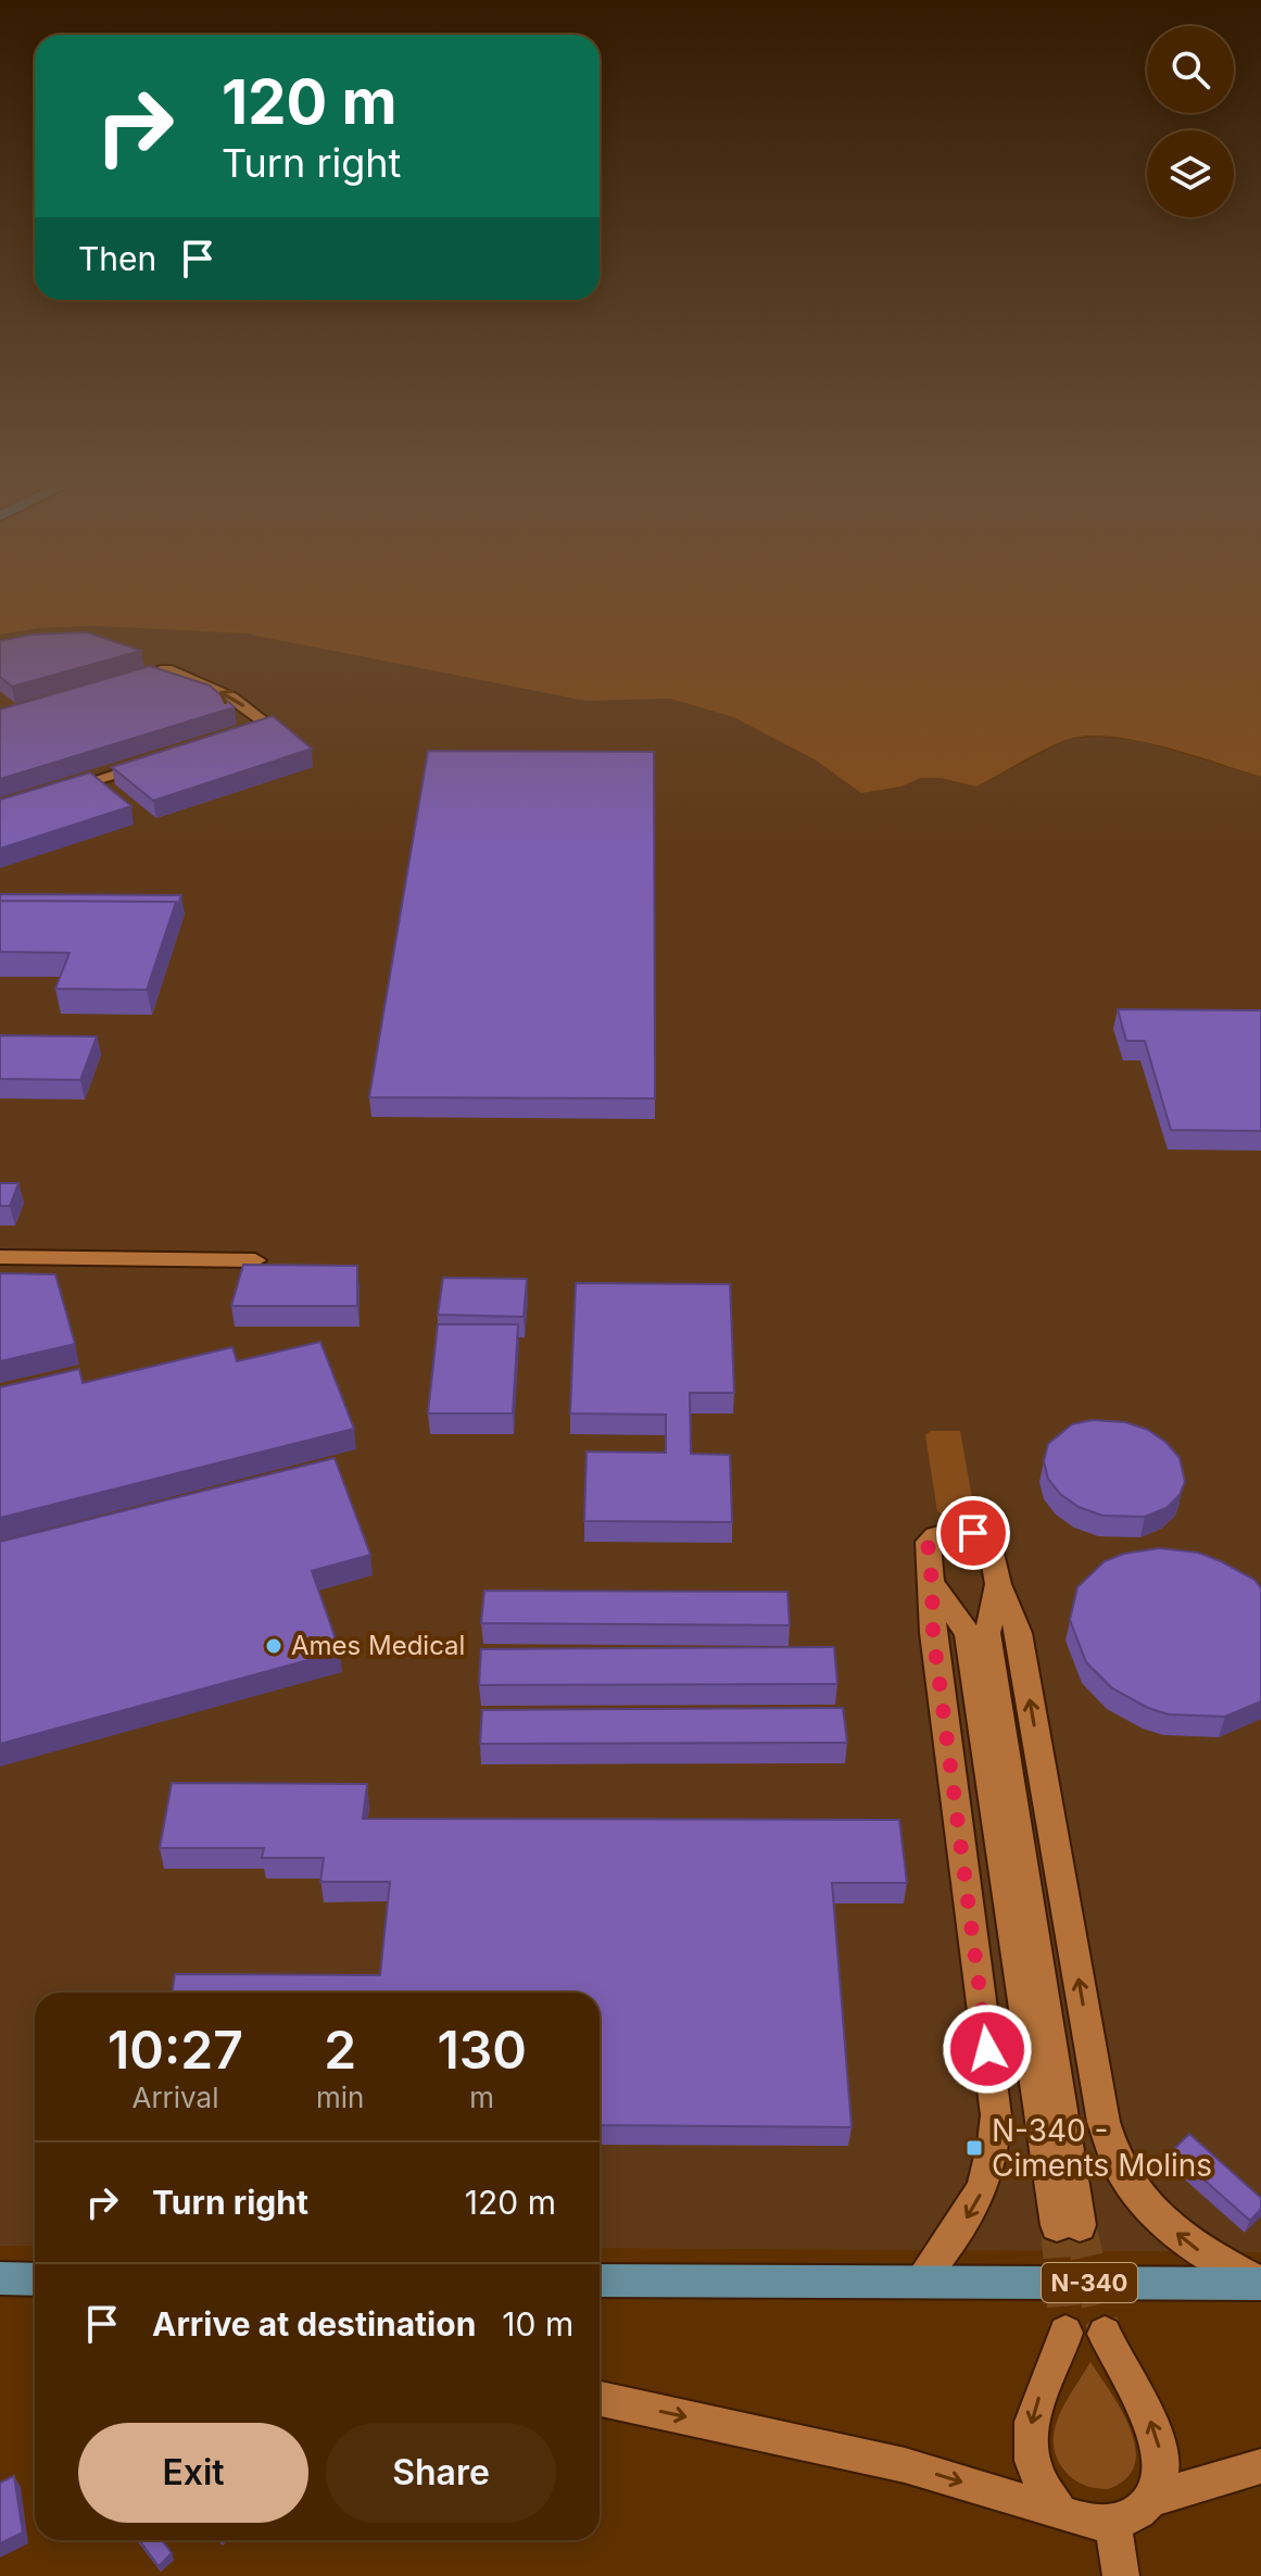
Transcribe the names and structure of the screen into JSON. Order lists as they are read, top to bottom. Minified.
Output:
{"streets":{"main road":["N-340"]},"places":{"other":["Ames Medical"],"transit":["N-340 - Ciments Molins"]},"page":{"turn":["120 m","Turn right"],"then":"Then","eta":["10:27","Arrival","2","min","130","m"],"list":[{"name":"Turn right","value":"120 m"},{"name":"Arrive at destination","value":"10 m"}],"buttons":["Exit","Share"]}}
